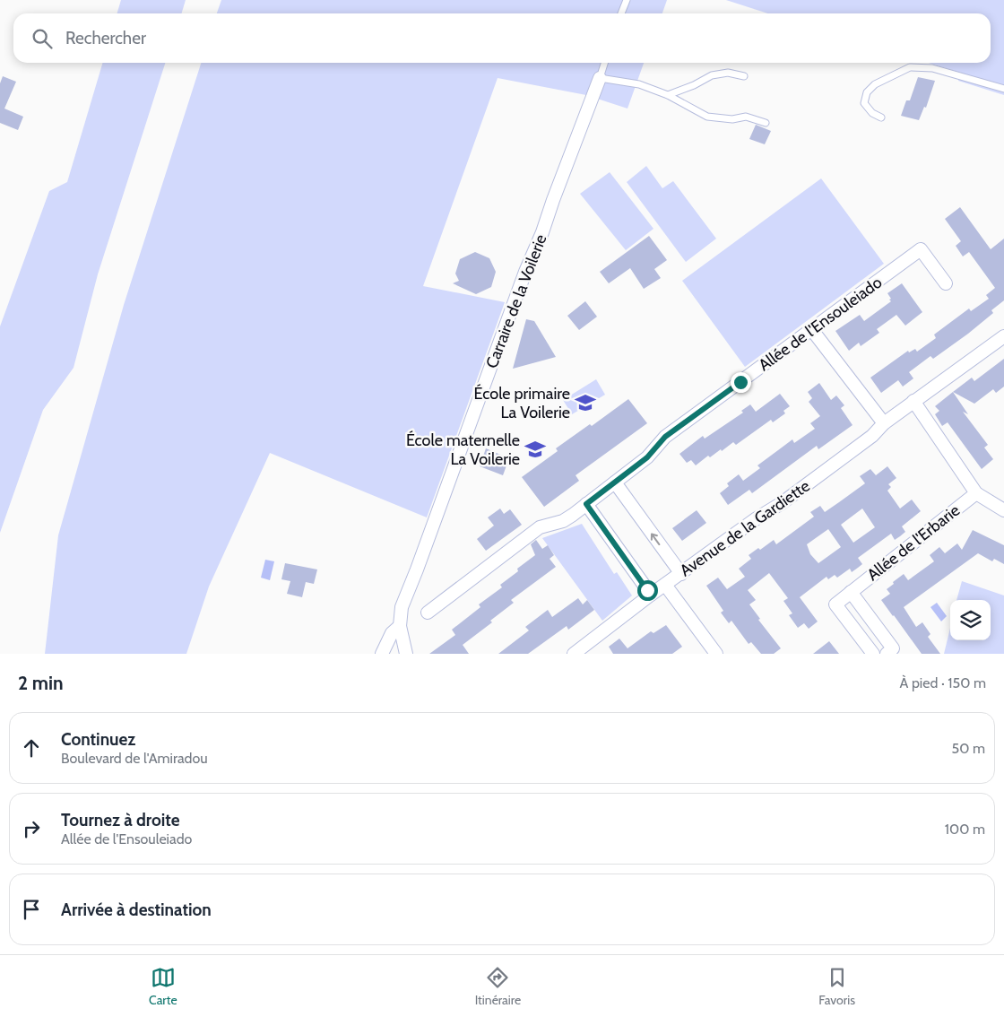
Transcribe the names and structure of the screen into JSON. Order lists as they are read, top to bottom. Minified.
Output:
{"streets":{"street":["Carraire de la Voilerie","Allée de l'Ensouleiado","Avenue de la Gardiette","Allée de l'Erbarie"]},"places":{"school or university":["École primaire La Voilerie","École maternelle La Voilerie"]},"page":{"search":"Rechercher","heading":["2 min","À pied · 150 m"],"list":[["Continuez","Boulevard de l'Amiradou","50 m"],["Tournez à droite","Allée de l'Ensouleiado","100 m"],"Arrivée à destination"],"nav":["Carte","Itinéraire","Favoris"]}}
